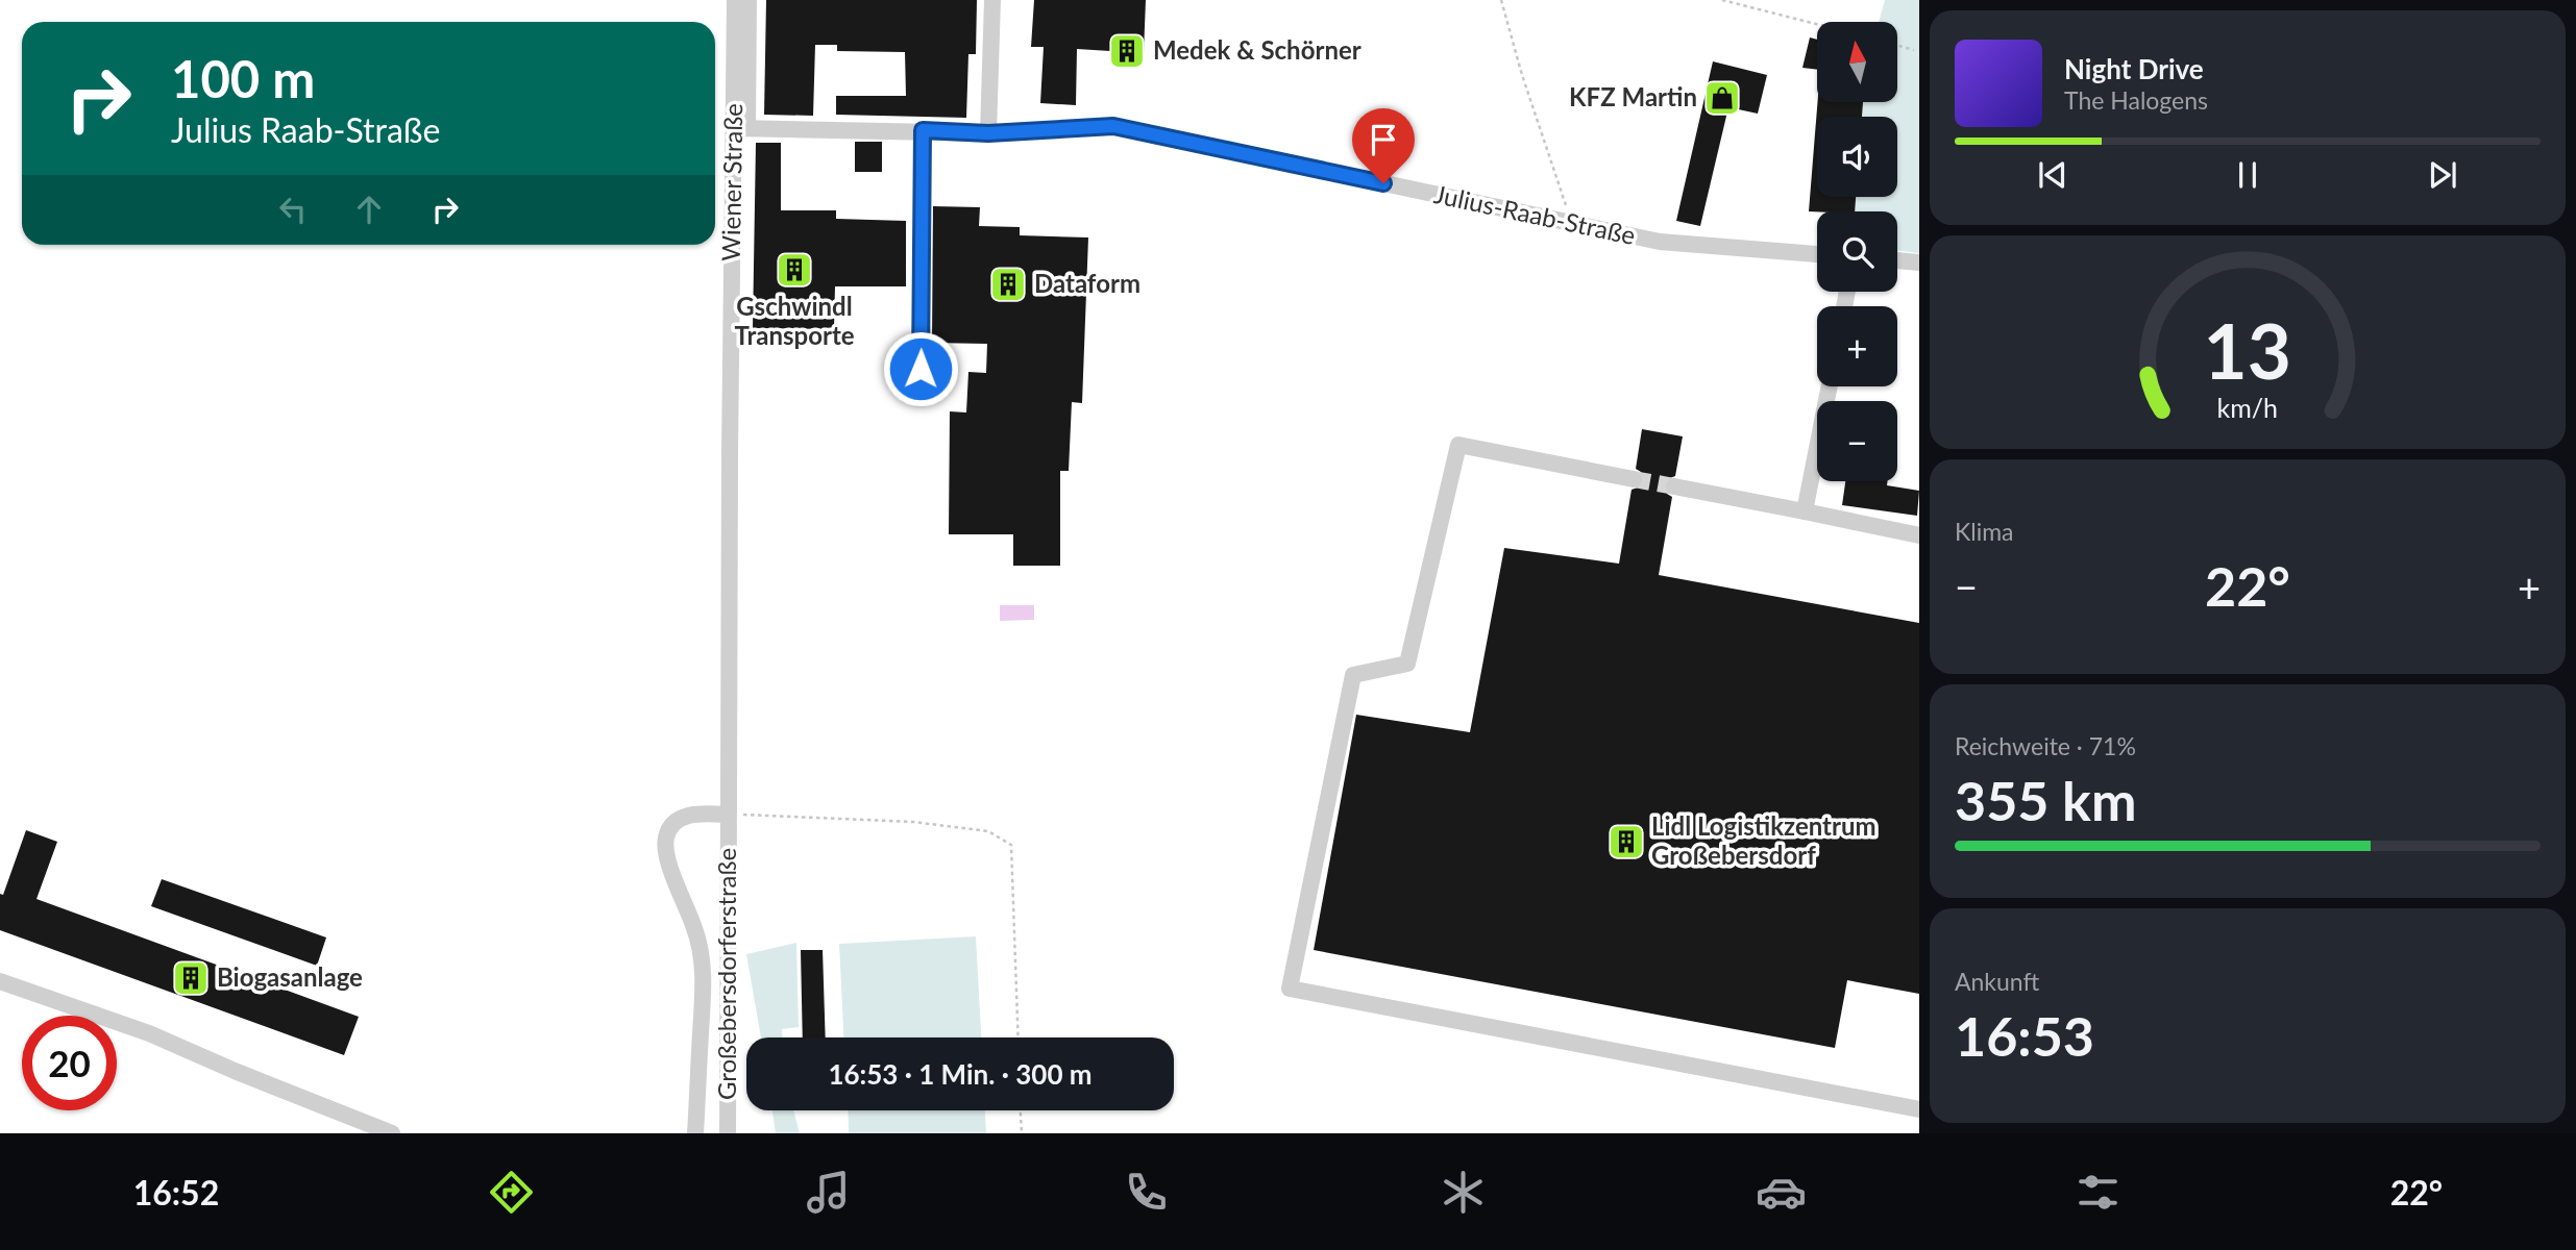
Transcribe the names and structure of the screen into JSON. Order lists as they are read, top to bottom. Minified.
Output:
{"streets":{"street":["Wiener Straße","Julius-Raab-Straße","Großebersdorferstraße"]},"crossings":[["Wiener Straße","Julius-Raab-Straße"],["Wiener Straße","Großebersdorferstraße"]],"places":{"building":["Medek & Schörner","Gschwindl Transporte","Dataform","Lidl Logistikzentrum Großebersdorf","Biogasanlage"],"shop":["KFZ Martin"]},"north":"top","page":{"map_buttons":["+","−"],"turn":["100 m","Julius Raab-Straße"],"song":["Night Drive","The Halogens"],"tile":["Klima",["Reichweite · 71%","355 km"],["Ankunft","16:53"]],"heat":["−","22°","+"],"limit":"20","trip":"16:53 · 1 Min. · 300 m","tabs":["16:52","22°"],"gauge":["13","km/h"]}}
